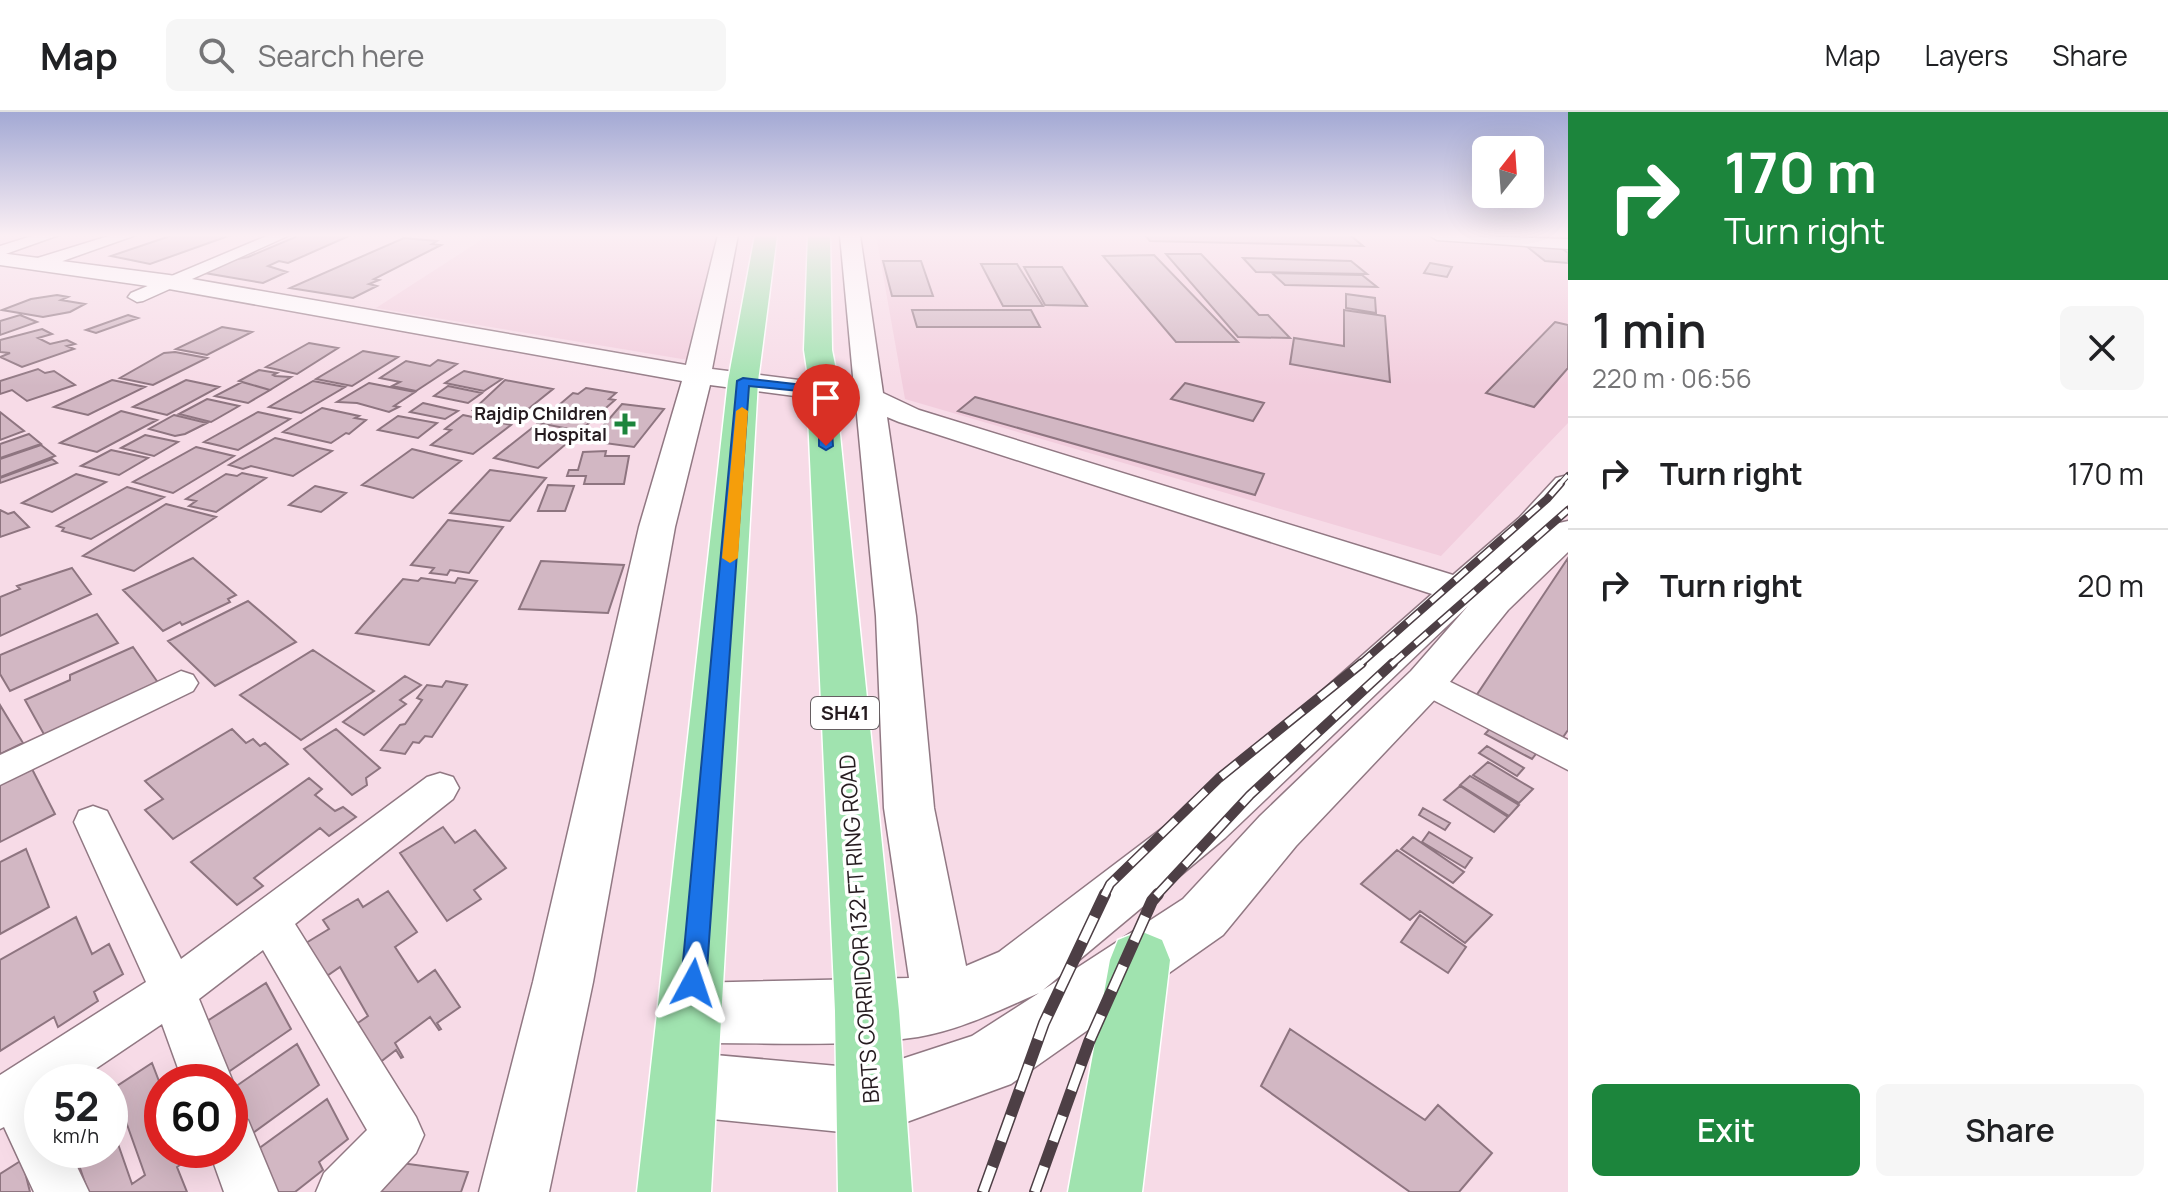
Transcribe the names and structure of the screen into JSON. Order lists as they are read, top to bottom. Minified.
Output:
{"streets":{"main road":["SH41","BRTS CORRIDOR 132 FT RING ROAD"]},"places":{"health":["Rajdip Children Hospital"]},"north":"top","page":{"header":"Map","search":"Search here","nav":["Map","Layers","Share"],"turn":["170 m","Turn right"],"heading":["1 min","220 m · 06:56"],"list":[{"name":"Turn right","value":"170 m"},{"name":"Turn right","value":"20 m"}],"speed":"52 km/h","limit":"60","buttons":["Exit","Share"]}}
